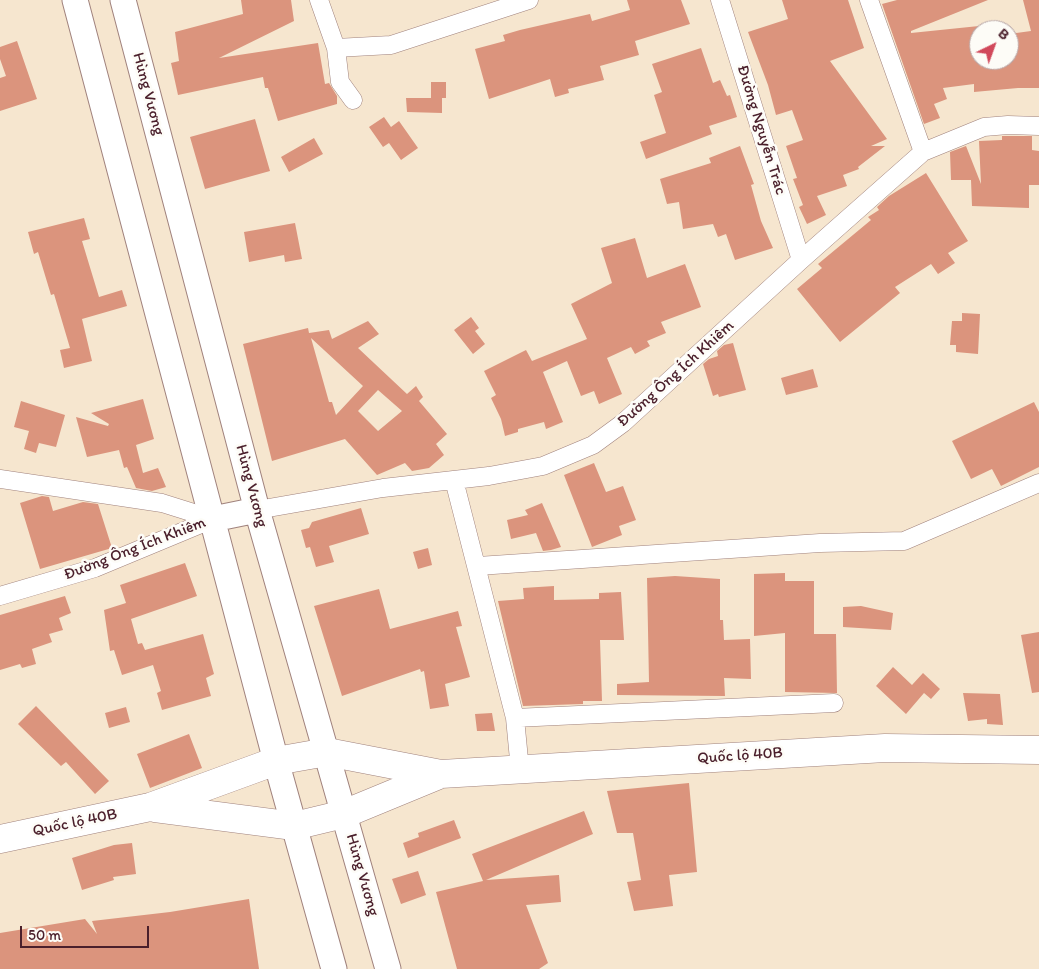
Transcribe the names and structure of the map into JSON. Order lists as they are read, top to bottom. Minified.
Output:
{"streets":{"highway":["Quốc lộ 40B"],"main road":["Hùng Vương"],"street":["Đường Nguyễn Trác","Đường Ông Ích Khiêm"]},"crossings":[["Hùng Vương","Đường Ông Ích Khiêm"],["Đường Nguyễn Trác","Đường Ông Ích Khiêm"]],"scale_bar":"50 m","north":"top right"}
